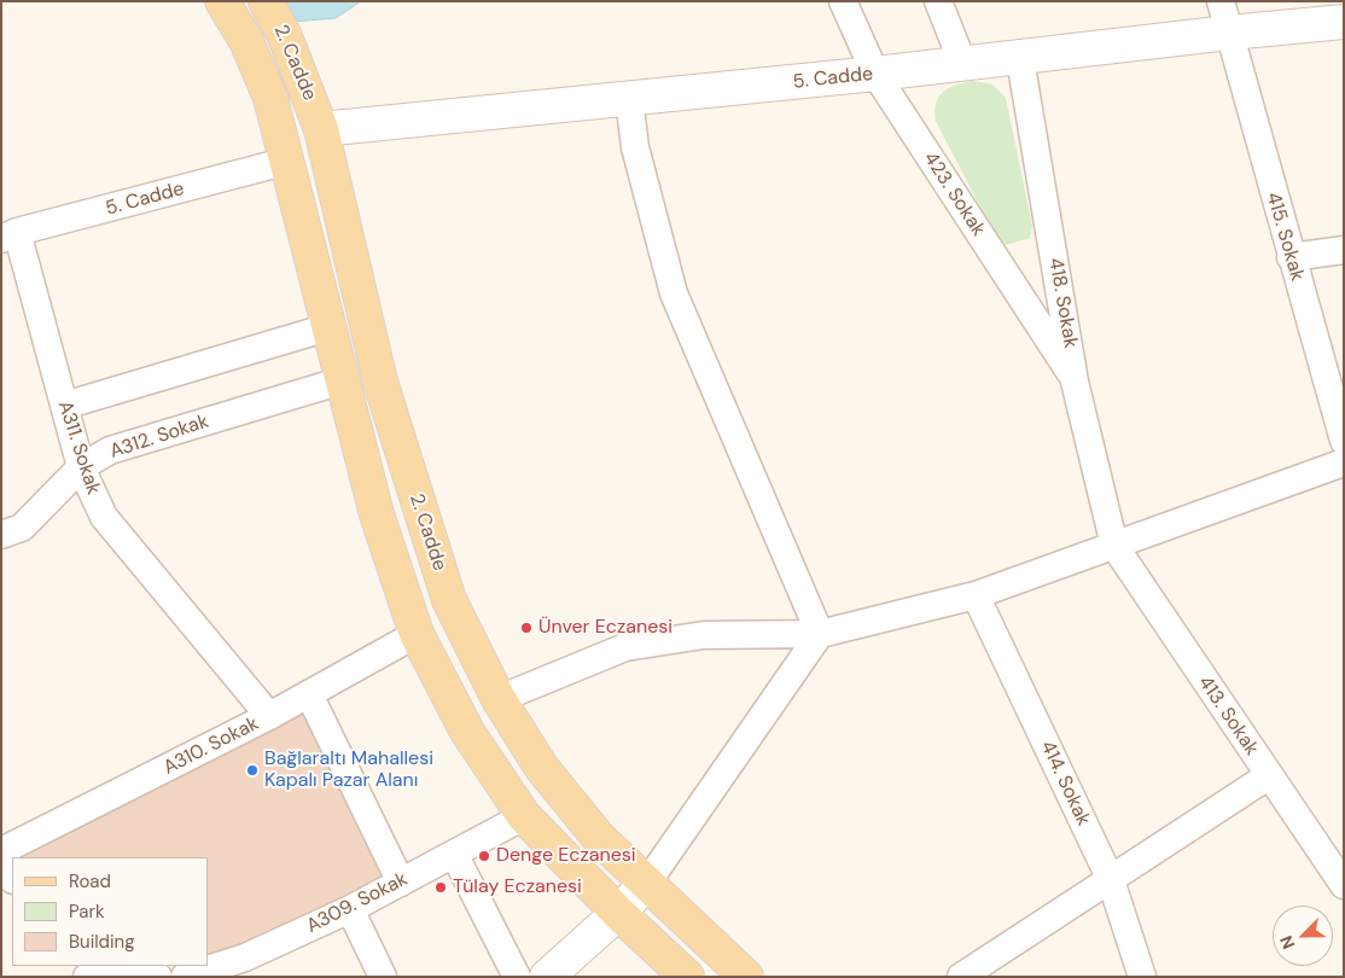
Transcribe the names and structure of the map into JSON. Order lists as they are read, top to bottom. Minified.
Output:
{"streets":{"main road":["2. Cadde","5. Cadde"],"street":["423. Sokak","415. Sokak","418. Sokak","A312. Sokak","A311. Sokak","413. Sokak","A310. Sokak","414. Sokak","A309. Sokak"]},"crossings":[["2. Cadde","5. Cadde"],["2. Cadde","A312. Sokak"],["2. Cadde","A310. Sokak"],["2. Cadde","A309. Sokak"],["5. Cadde","423. Sokak"],["5. Cadde","415. Sokak"],["5. Cadde","418. Sokak"],["5. Cadde","A311. Sokak"],["423. Sokak","418. Sokak"],["418. Sokak","413. Sokak"],["A312. Sokak","A311. Sokak"],["A311. Sokak","A310. Sokak"]],"places":["Ünver Eczanesi","Bağlaraltı Mahallesi Kapalı Pazar Alanı","Denge Eczanesi","Tülay Eczanesi"],"legend":["Road","Park","Building"],"north":"bottom left"}
